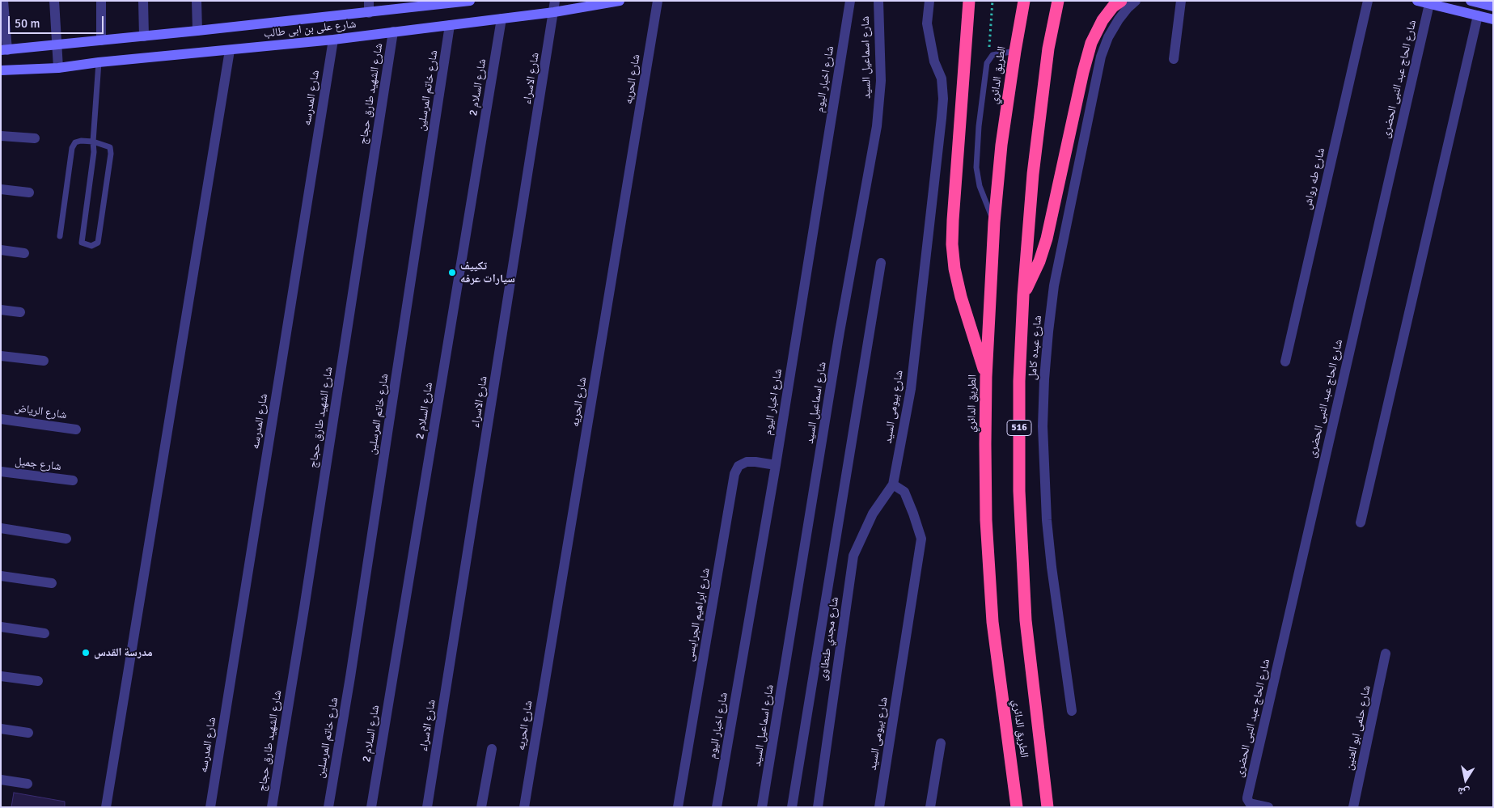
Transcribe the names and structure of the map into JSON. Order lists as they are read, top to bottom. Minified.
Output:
{"streets":{"highway":["الطريق الدائري","516"],"street":["شارع على بن ابى طالب","شارع اسماعيل السيد","شارع الاسراء","شارع الحريه","شارع اخبار اليوم","شارع الحاج عبد النبى الحضرى","شارع السلام 2","شارع خاتم المرسلين","شارع الشهيد طارق حجاج","شارع المدرسه","شارع طه رواش","شارع عبده كامل","شارع بيومى السيد","شارع الرياض","شارع جميل","شارع ابراهيم الجرايسى","شارع مجدي طنطاوى","شارع حلمى ابو العنين"]},"crossings":[["شارع على بن ابى طالب","شارع الاسراء"],["شارع على بن ابى طالب","شارع السلام 2"],["شارع على بن ابى طالب","شارع خاتم المرسلين"],["شارع على بن ابى طالب","شارع الشهيد طارق حجاج"],["شارع على بن ابى طالب","شارع المدرسه"],["شارع اخبار اليوم","شارع ابراهيم الجرايسى"],["شارع بيومى السيد","شارع مجدي طنطاوى"]],"places":["تكييف سيارات عرفه","مدرسة القدس"],"scale_bar":"50 m","north":"bottom"}
